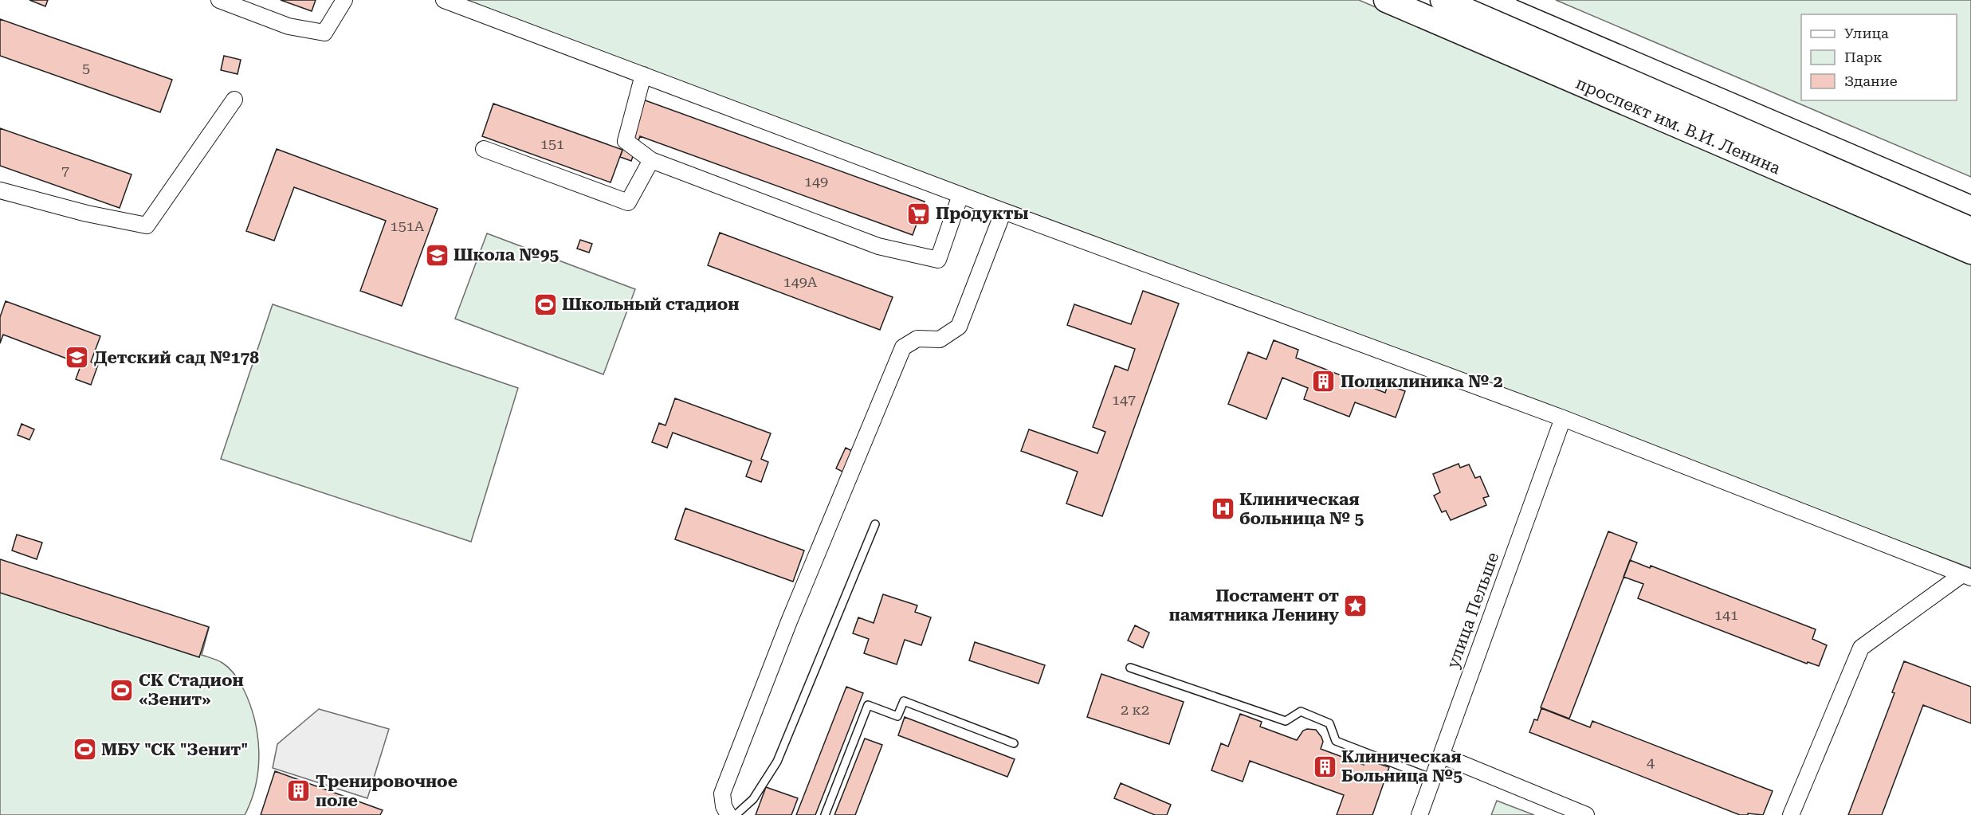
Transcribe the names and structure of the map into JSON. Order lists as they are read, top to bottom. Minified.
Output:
{"streets":{"main road":["проспект им. В.И. Ленина"],"street":["улица Пельше"]},"places":{"supermarket":["Продукты"],"school or university":["Школа №95","Детский сад №178"],"sports":["Школьный стадион","СК Стадион «Зенит»","МБУ \"СК \"Зенит\""],"building":["Поликлиника № 2","Клиническая Больница №5","Тренировочное поле"],"hospital":["Клиническая больница № 5"],"place":["Постамент от памятника Ленину"]},"house_numbers":["5","151","7","149","151А","149А","147","141","2 к2","4"],"legend":["Улица","Парк","Здание"]}
